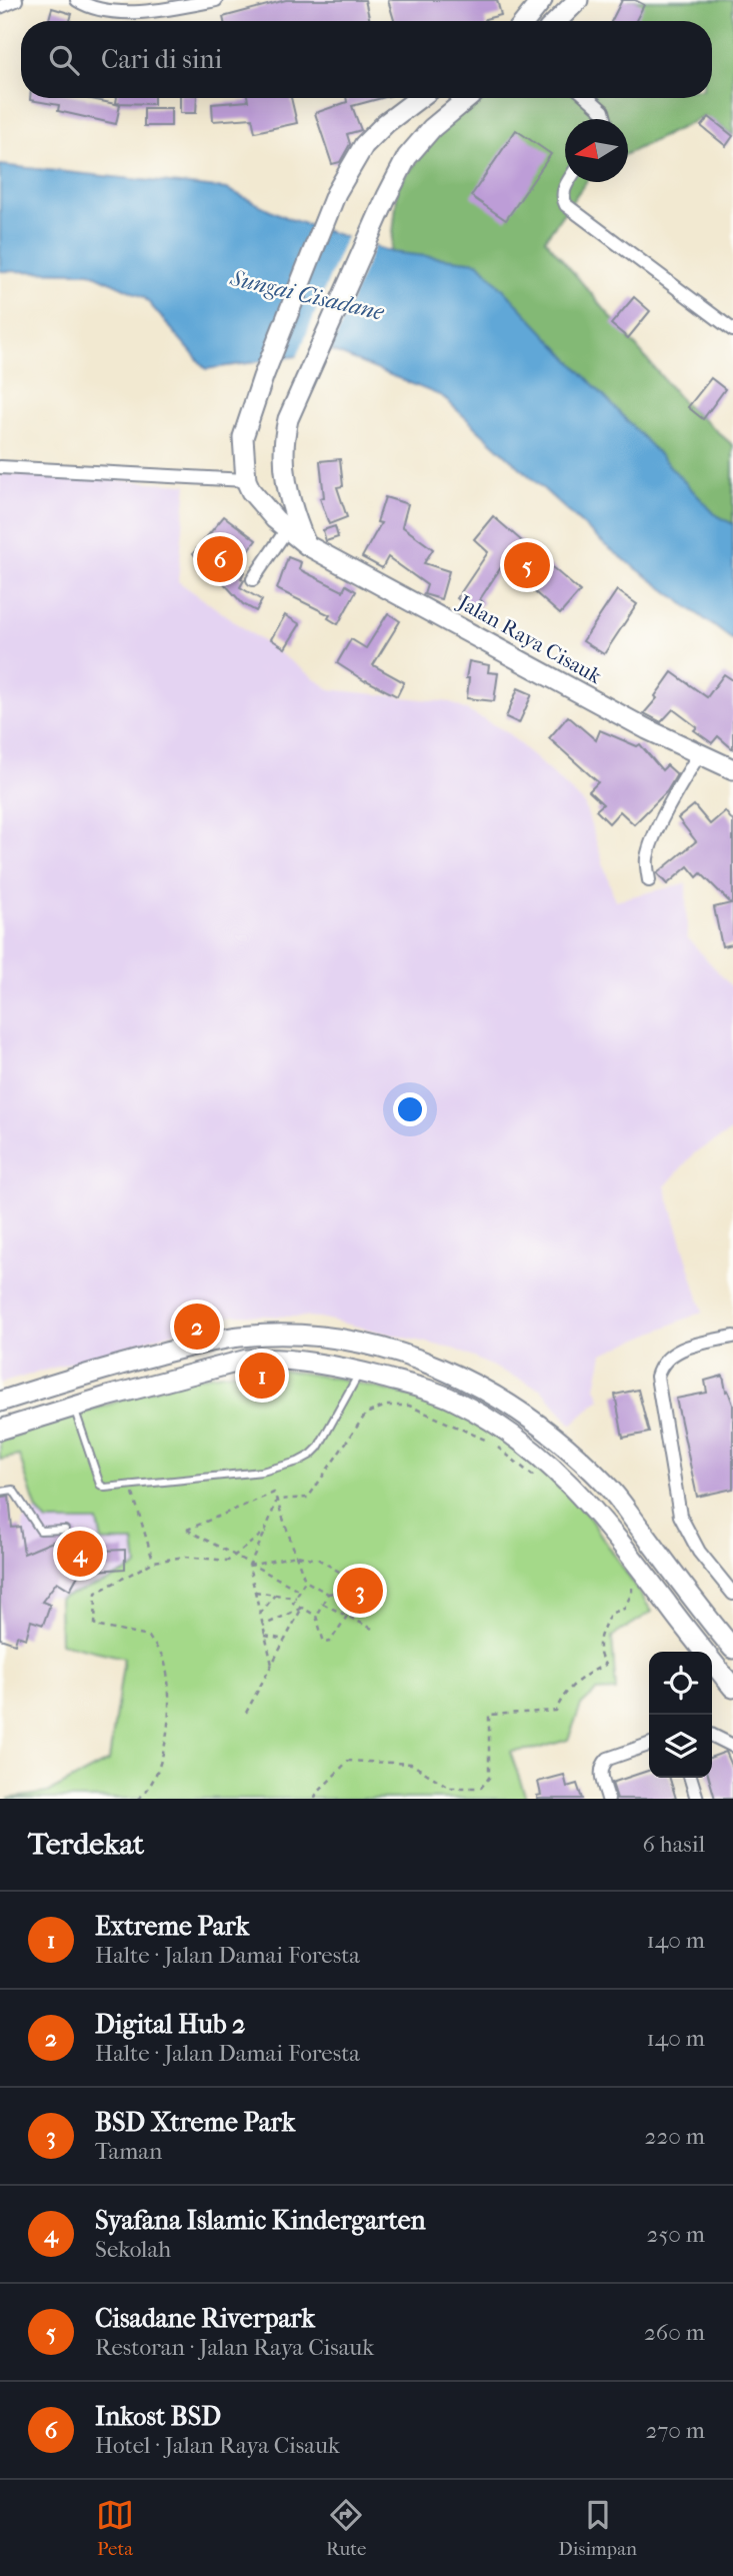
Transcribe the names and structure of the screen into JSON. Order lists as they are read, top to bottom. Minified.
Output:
{"streets":{"main road":["Jalan Raya Cisauk"]},"water":["Sungai Cisadane"],"north":"left","page":{"search":"Cari di sini","pins":["6","5","2","1","4","3"],"heading":["Terdekat","6 hasil"],"list":[{"mark":"1","name":"Extreme Park","note":"Halte · Jalan Damai Foresta","value":"140 m"},{"mark":"2","name":"Digital Hub 2","note":"Halte · Jalan Damai Foresta","value":"140 m"},{"mark":"3","name":"BSD Xtreme Park","note":"Taman","value":"220 m"},{"mark":"4","name":"Syafana Islamic Kindergarten","note":"Sekolah","value":"250 m"},{"mark":"5","name":"Cisadane Riverpark","note":"Restoran · Jalan Raya Cisauk","value":"260 m"},{"mark":"6","name":"Inkost BSD","note":"Hotel · Jalan Raya Cisauk","value":"270 m"}],"nav":["Peta","Rute","Disimpan"]}}
